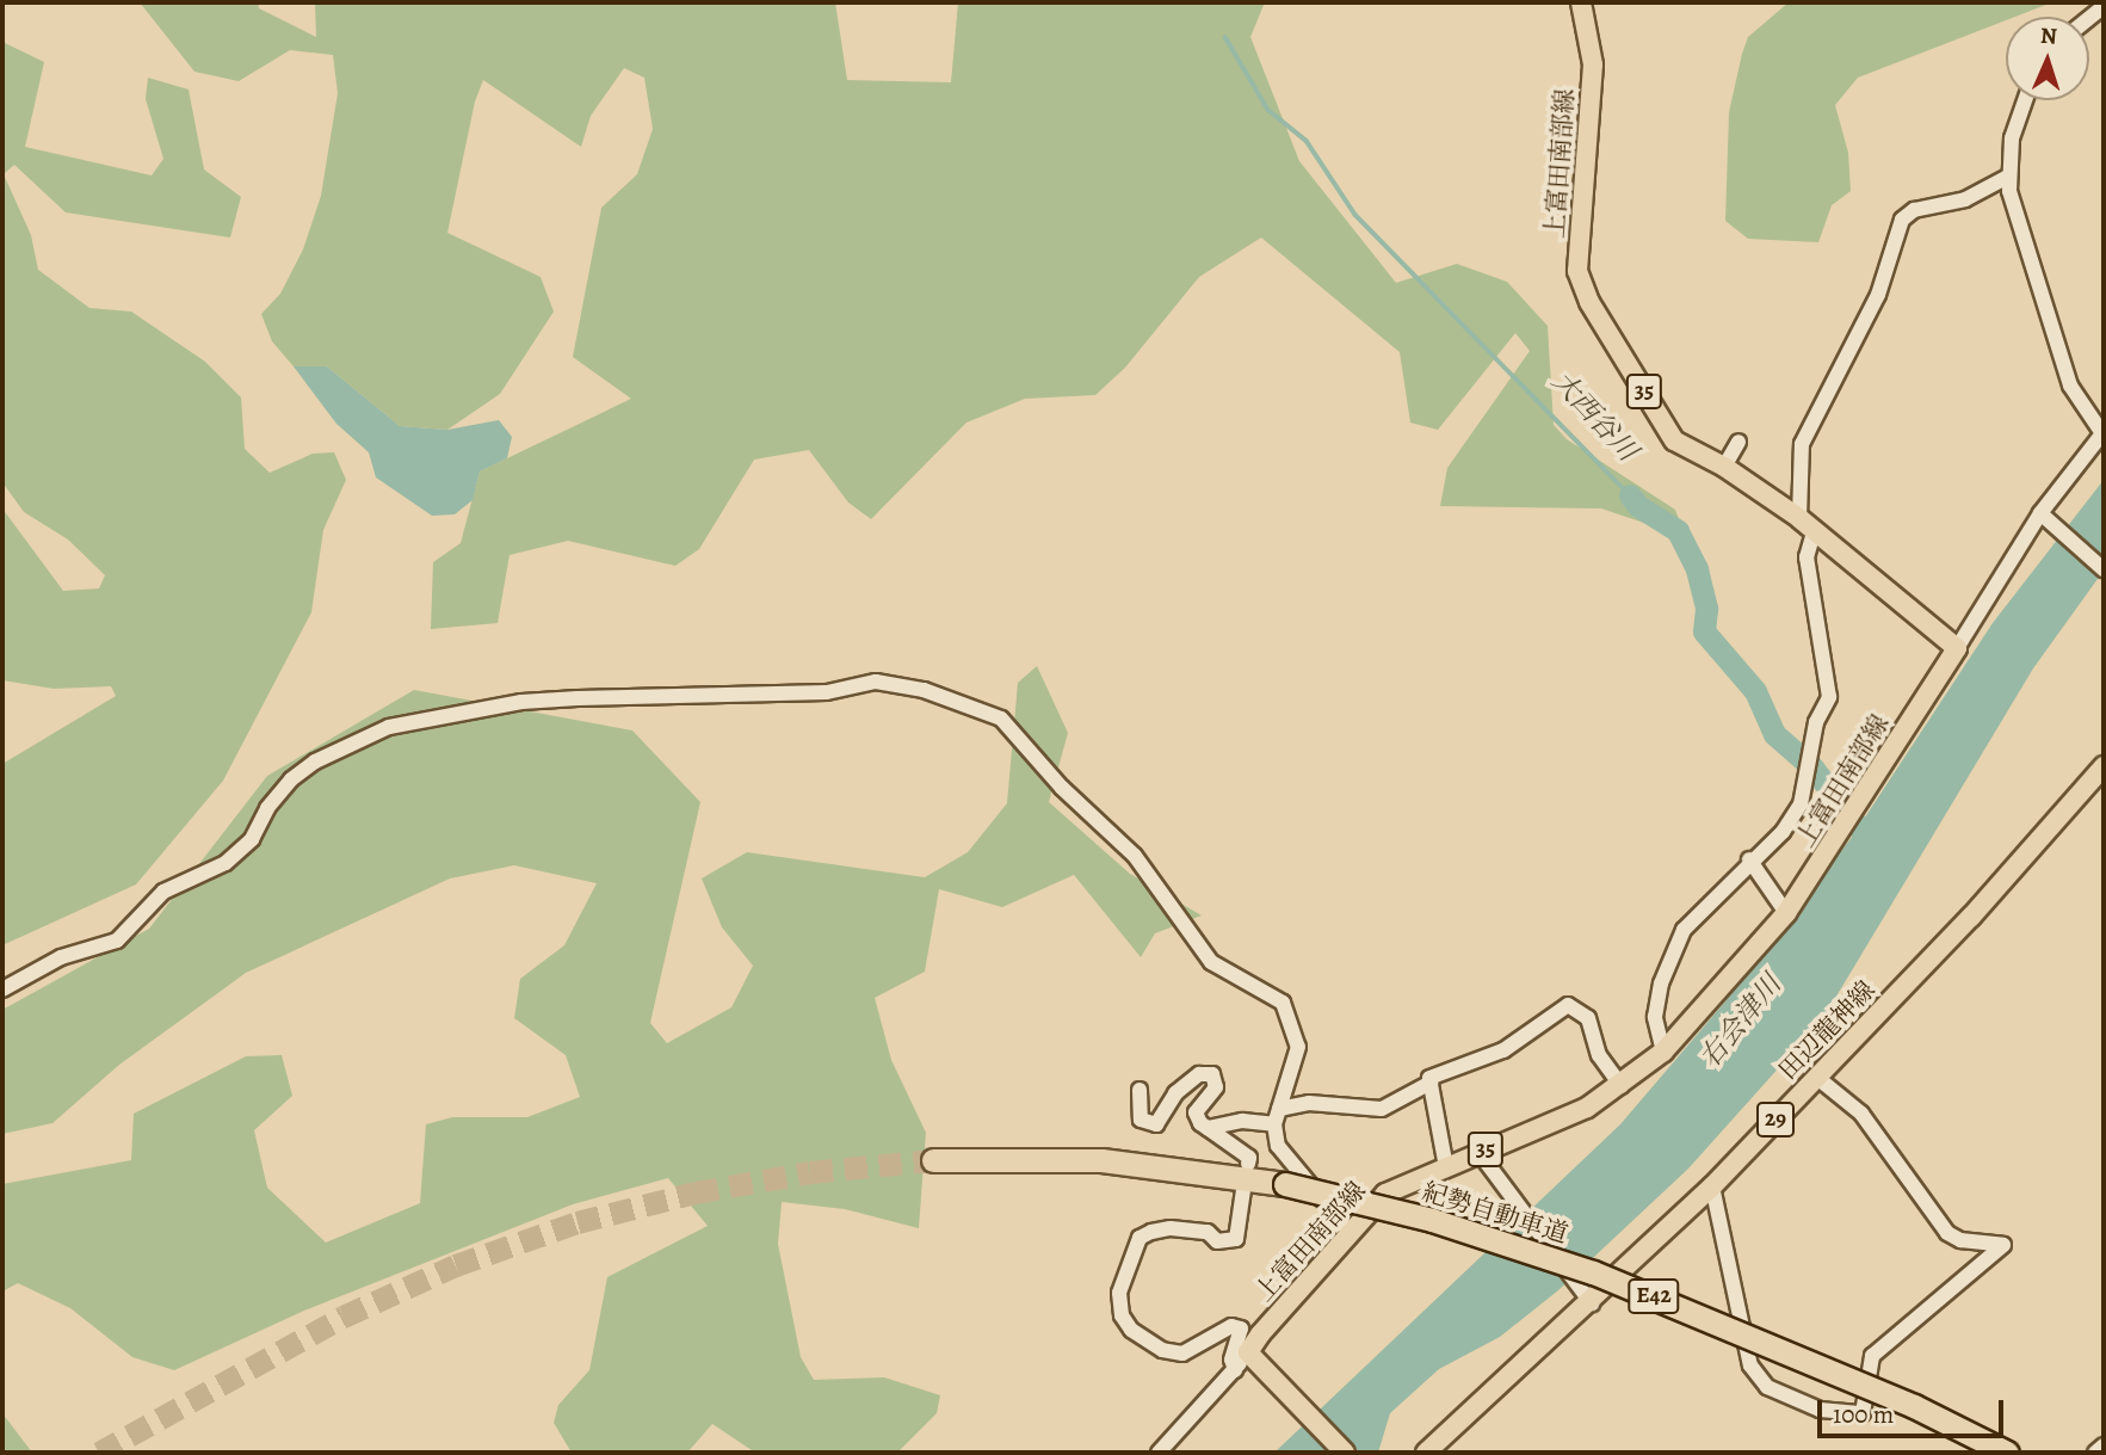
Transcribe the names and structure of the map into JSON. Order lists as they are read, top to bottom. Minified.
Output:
{"streets":{"highway":["紀勢自動車道","E42"],"main road":["上富田南部線","35","田辺龍神線","29"]},"water":["大西谷川","右会津川"],"scale_bar":"100 m","north":"top"}
